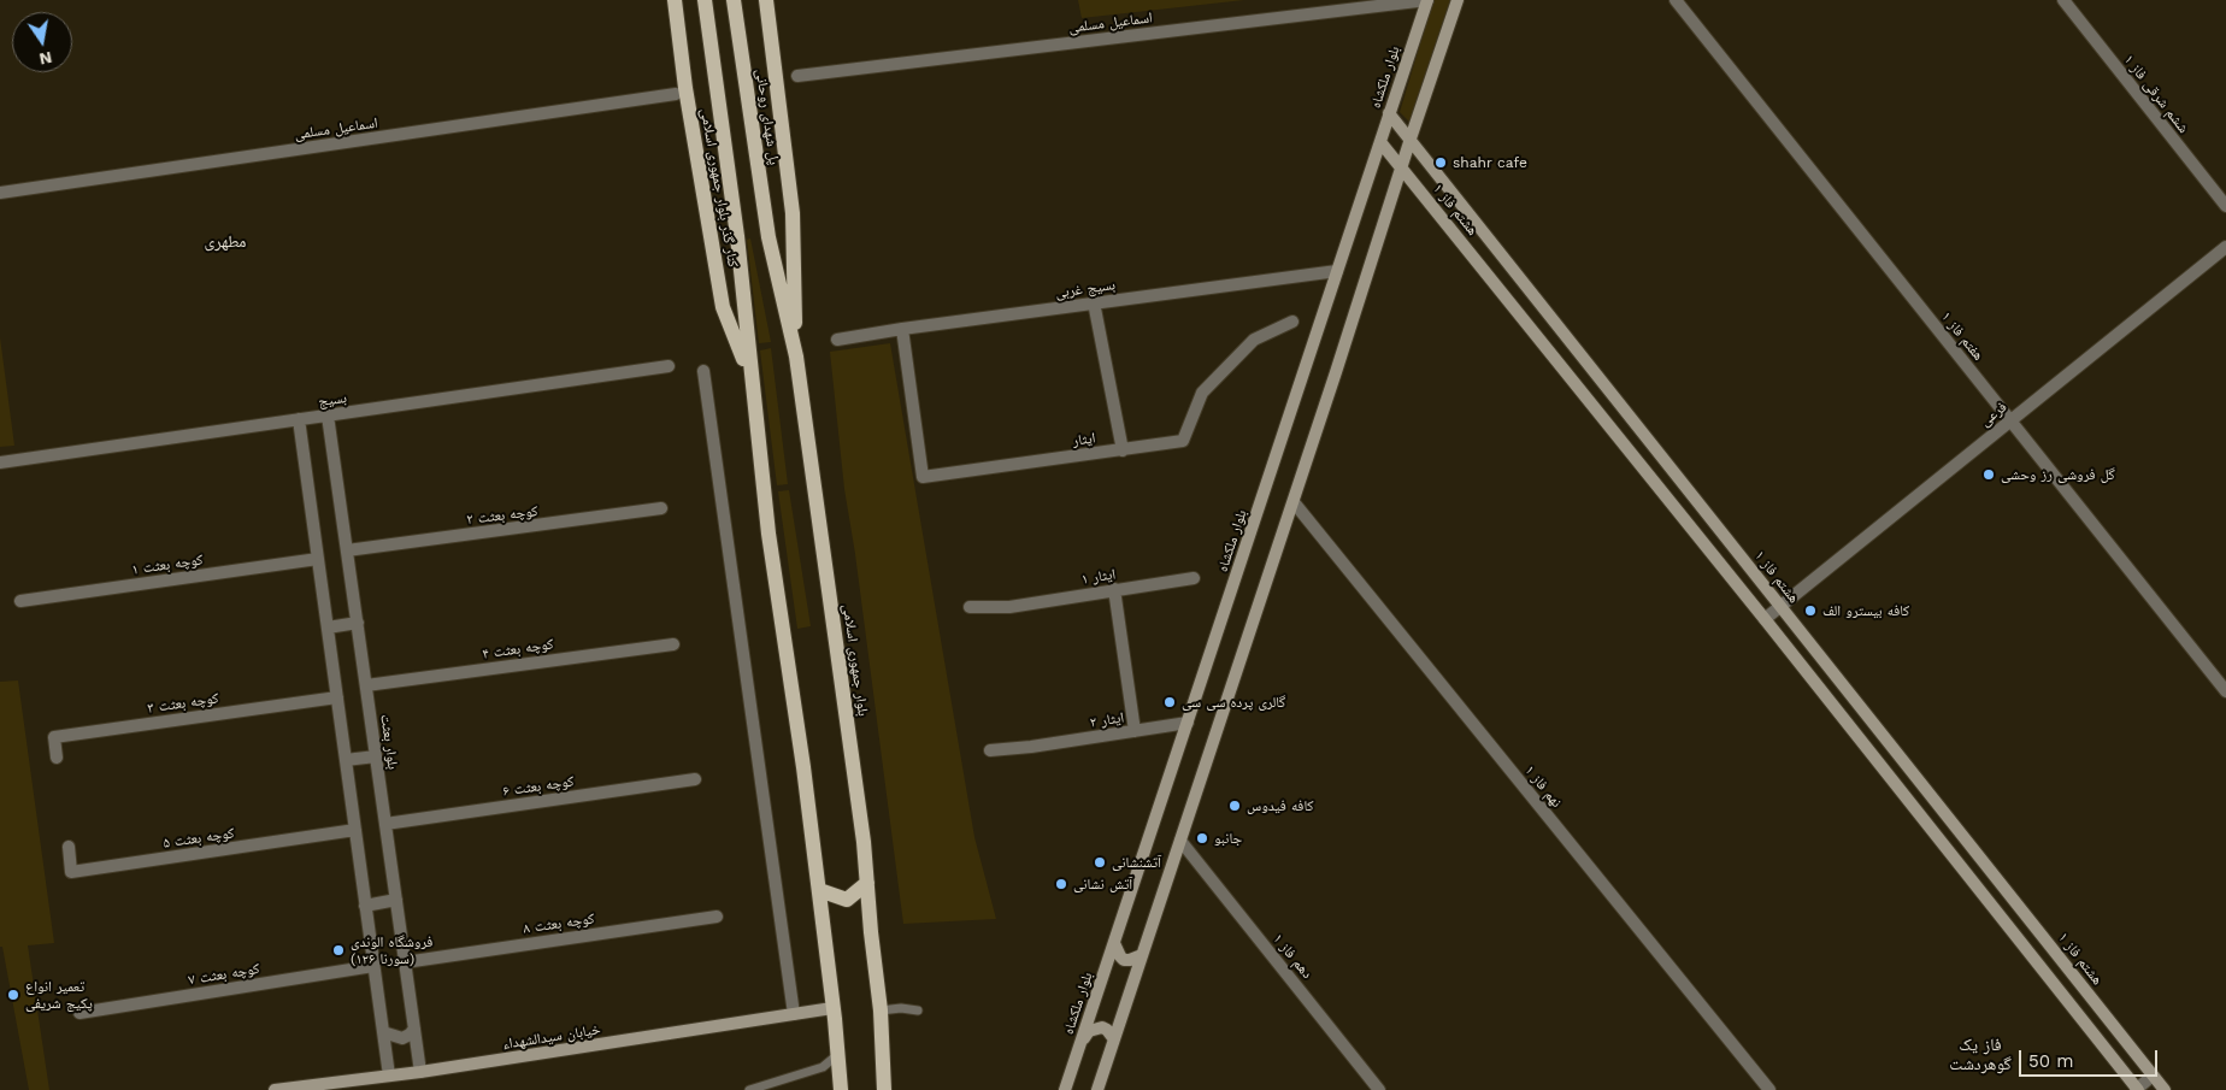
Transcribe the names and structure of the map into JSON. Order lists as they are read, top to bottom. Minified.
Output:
{"streets":{"main road":["بلوار ملکشاه","پل شهدای روحانی","کنار گذر بلوار جمهوری اسلامی","هشتم فاز ۱","بلوار جمهوری اسلامی","خیابان سیدالشهداء"],"street":["اسماعیل مسلمی","ششم شرقی فاز ۱","بسیج غربی","هفتم فاز ۱","بسیج","فرعی","ایثار","کوچه بعثت ۲","کوچه بعثت ۱","ایثار ۱","کوچه بعثت ۴","کوچه بعثت ۳","ایثار ۲","بلوار بعثت","کوچه بعثت ۶","نهم فاز ۱","کوچه بعثت ۵","کوچه بعثت ۸","دهم فاز ۱","کوچه بعثت ۷"]},"crossings":[["اسماعیل مسلمی","بلوار ملکشاه"],["بلوار ملکشاه","هشتم فاز ۱"],["بلوار ملکشاه","بسیج غربی"],["بلوار ملکشاه","ایثار ۲"],["پل شهدای روحانی","بلوار جمهوری اسلامی"],["هشتم فاز ۱","فرعی"],["بسیج غربی","ایثار"],["هفتم فاز ۱","فرعی"],["بسیج","بلوار بعثت"],["کوچه بعثت ۲","بلوار بعثت"],["کوچه بعثت ۴","بلوار بعثت"],["بلوار بعثت","کوچه بعثت ۶"],["بلوار بعثت","کوچه بعثت ۸"],["بلوار بعثت","خیابان سیدالشهداء"]],"districts":["مطهری","فاز یک گوهردشت"],"places":["shahr cafe","گل فروشی رز وحشی","کافه بیسترو الف","گالری پرده سی سی","كافه فيدوس","جانبو","آتشنشانی","آتش نشانی","فروشگاه الوندی (سورنا ۱۲۶)","تعمیر انواع پکیج شریفی"],"scale_bar":"50 m","north":"bottom"}
